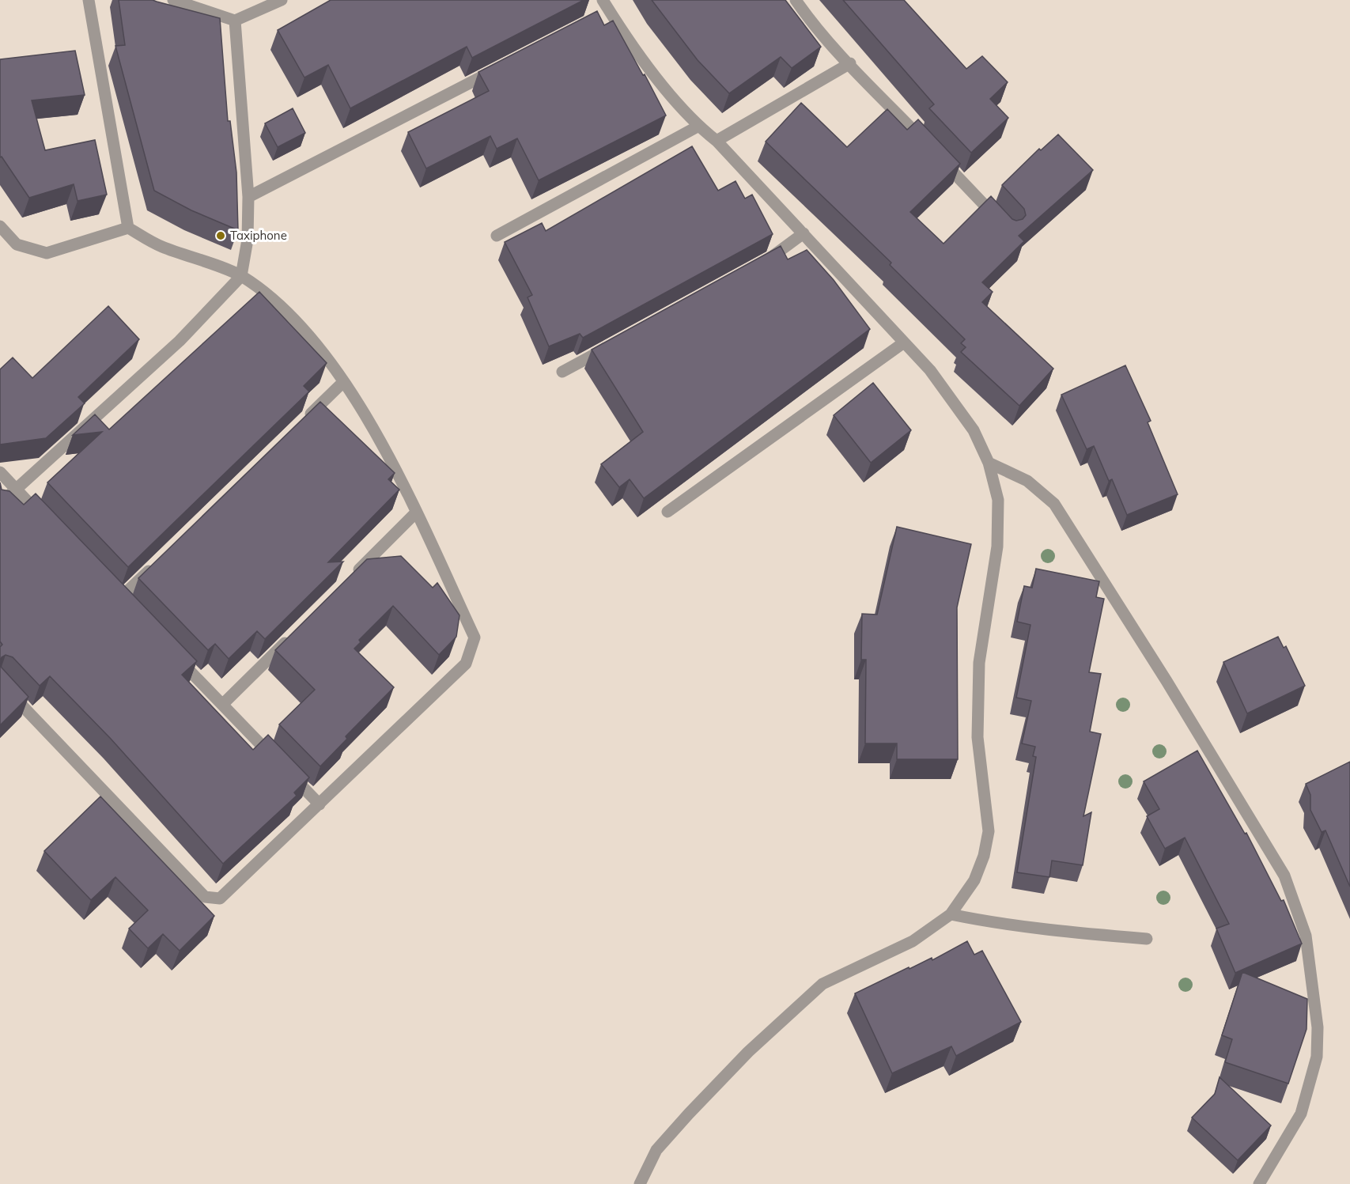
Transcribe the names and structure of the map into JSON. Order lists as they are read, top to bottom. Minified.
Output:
{"places":["Taxiphone"]}
